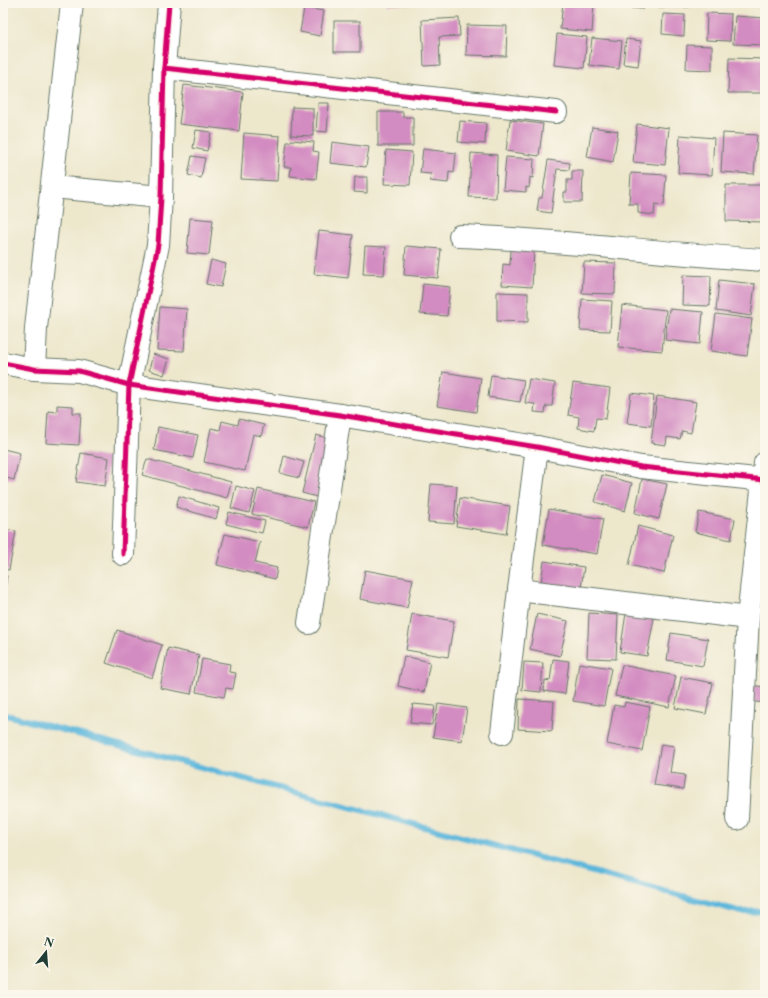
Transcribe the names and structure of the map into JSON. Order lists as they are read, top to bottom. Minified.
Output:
{"north":"top"}
